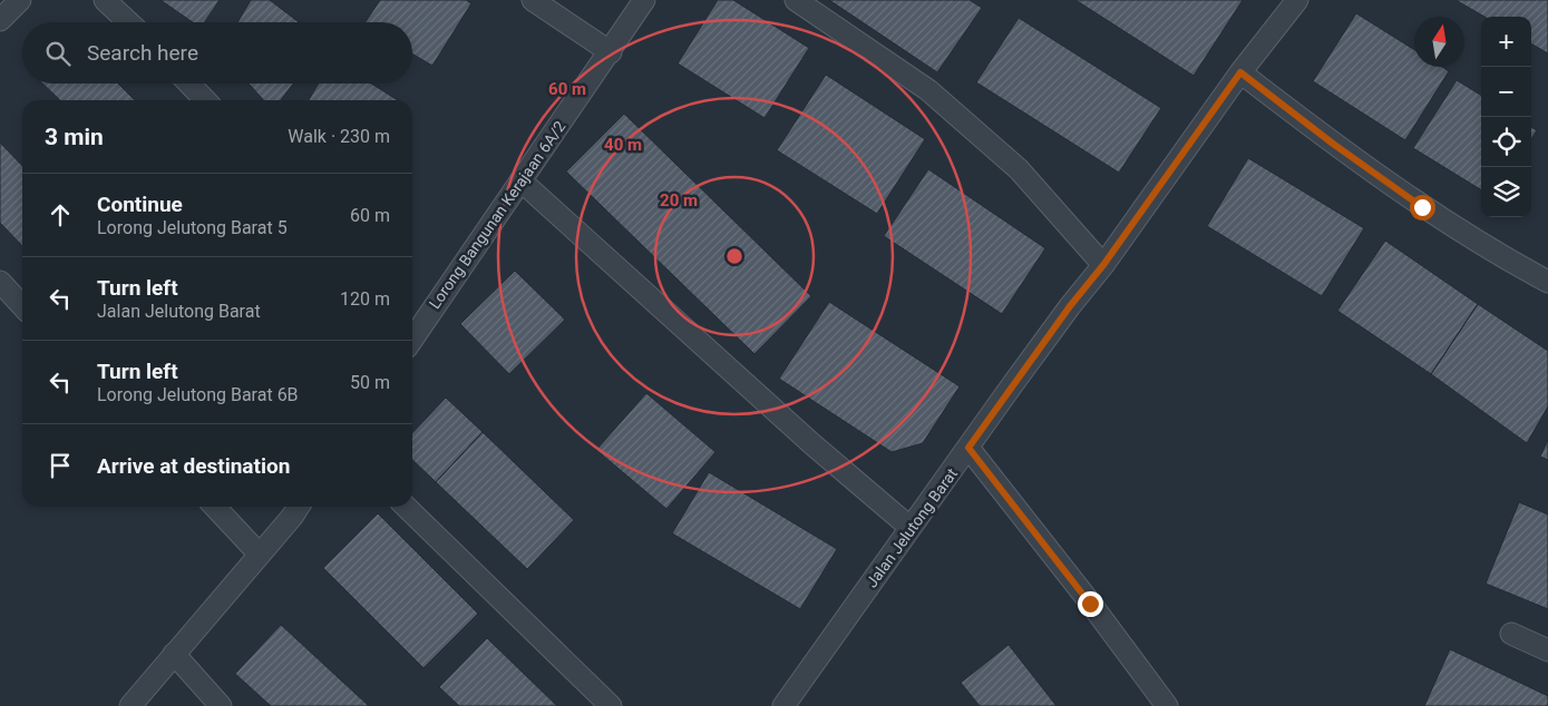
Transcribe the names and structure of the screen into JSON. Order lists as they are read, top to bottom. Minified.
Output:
{"streets":{"street":["Lorong Bangunan Kerajaan 6A/2","Jalan Jelutong Barat"]},"north":"top","page":{"map_buttons":["+","−"],"search":"Search here","heading":["3 min","Walk · 230 m"],"list":[["Continue","Lorong Jelutong Barat 5","60 m"],["Turn left","Jalan Jelutong Barat","120 m"],["Turn left","Lorong Jelutong Barat 6B","50 m"],"Arrive at destination"]},"rings":["60 m","40 m","20 m"]}
